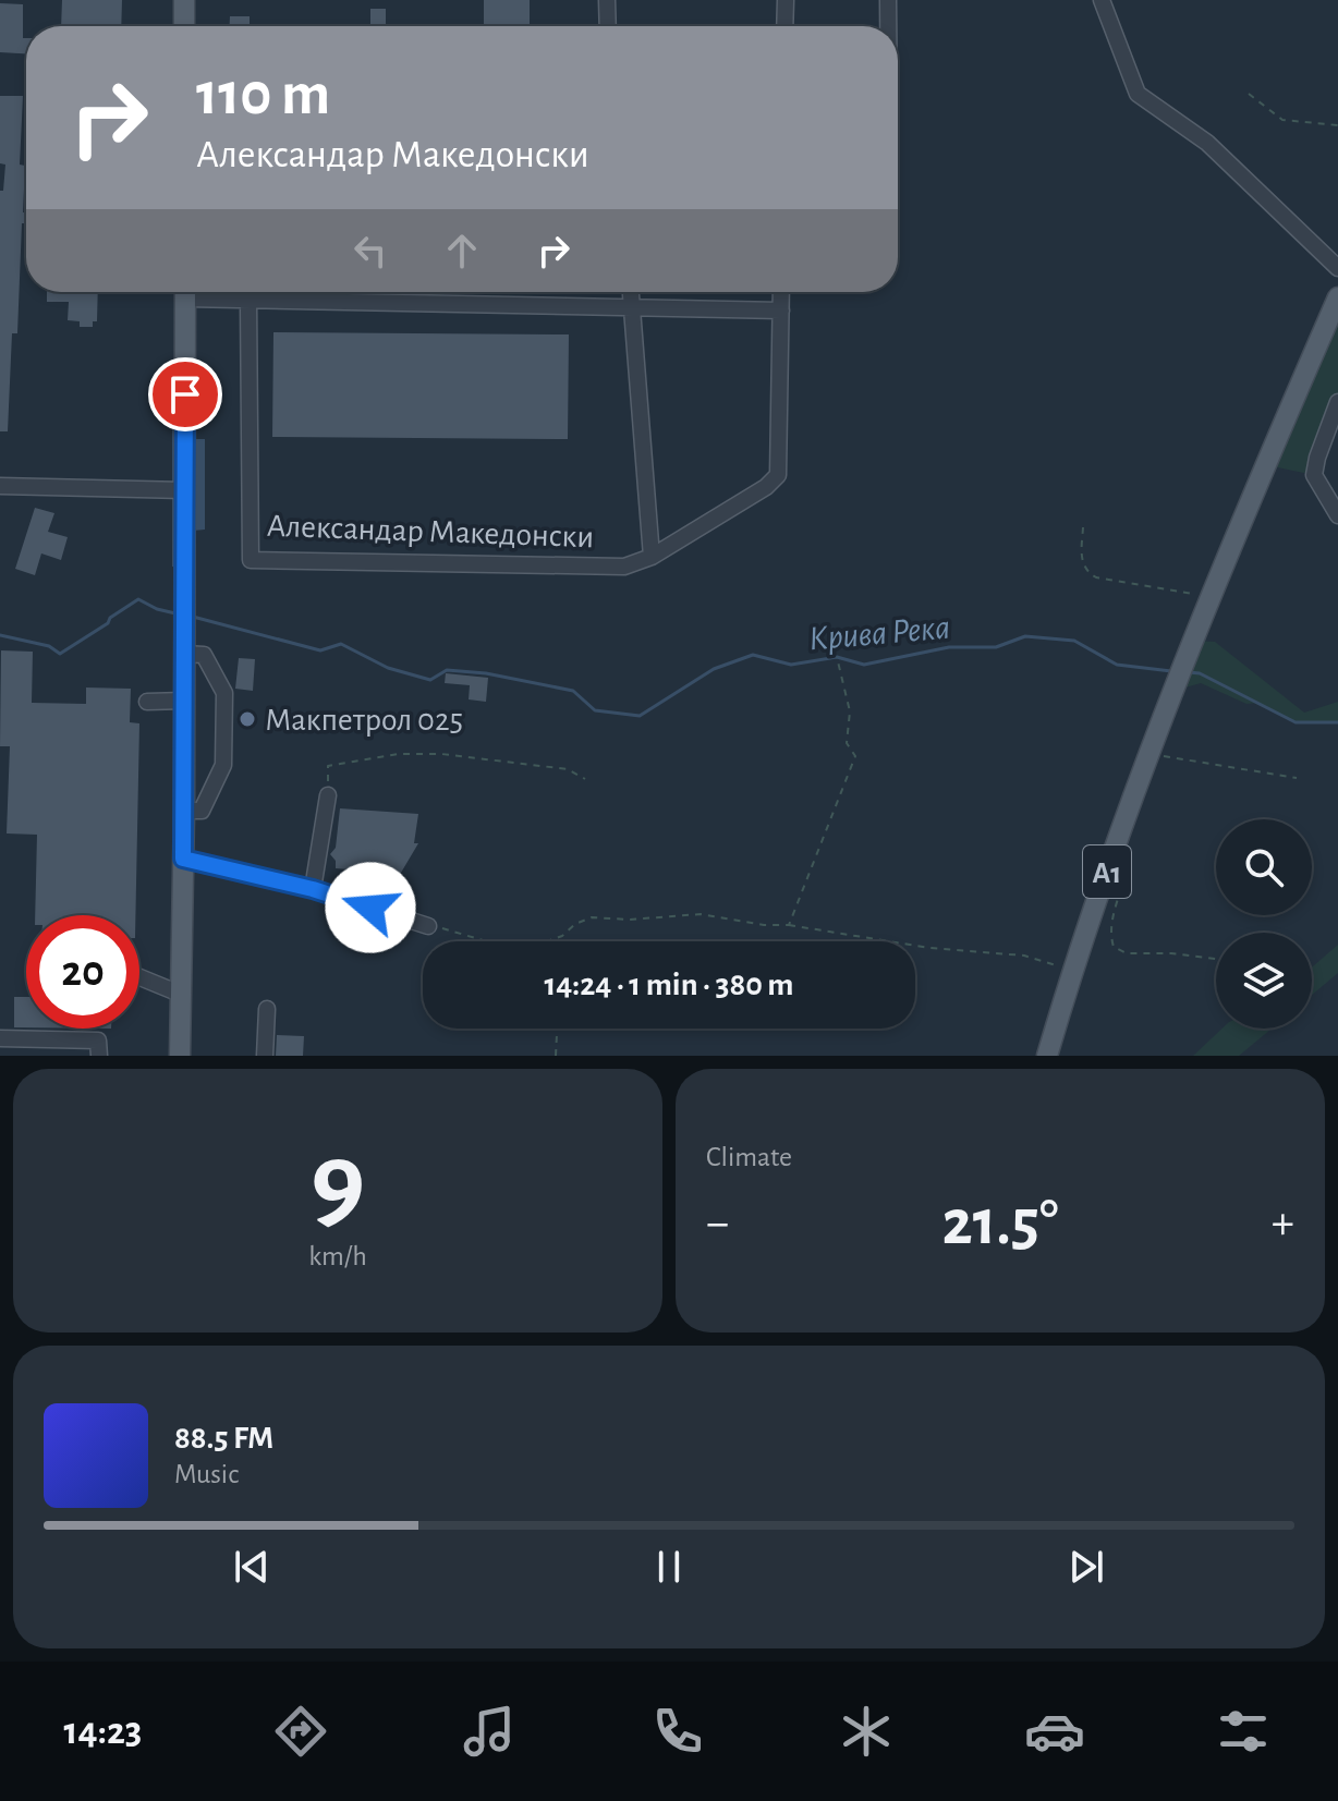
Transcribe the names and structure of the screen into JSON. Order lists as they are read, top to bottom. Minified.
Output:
{"streets":{"main road":["A1"],"lane":["Александар Македонски"]},"water":["Крива Река"],"places":["Макпетрол 025"],"page":{"turn":["110 m","Александар Македонски"],"limit":"20","trip":"14:24 · 1 min · 380 m","tile":[["9","km/h"],"Climate"],"heat":["−","21.5°","+"],"song":["88.5 FM","Music"],"tabs":"14:23"}}
